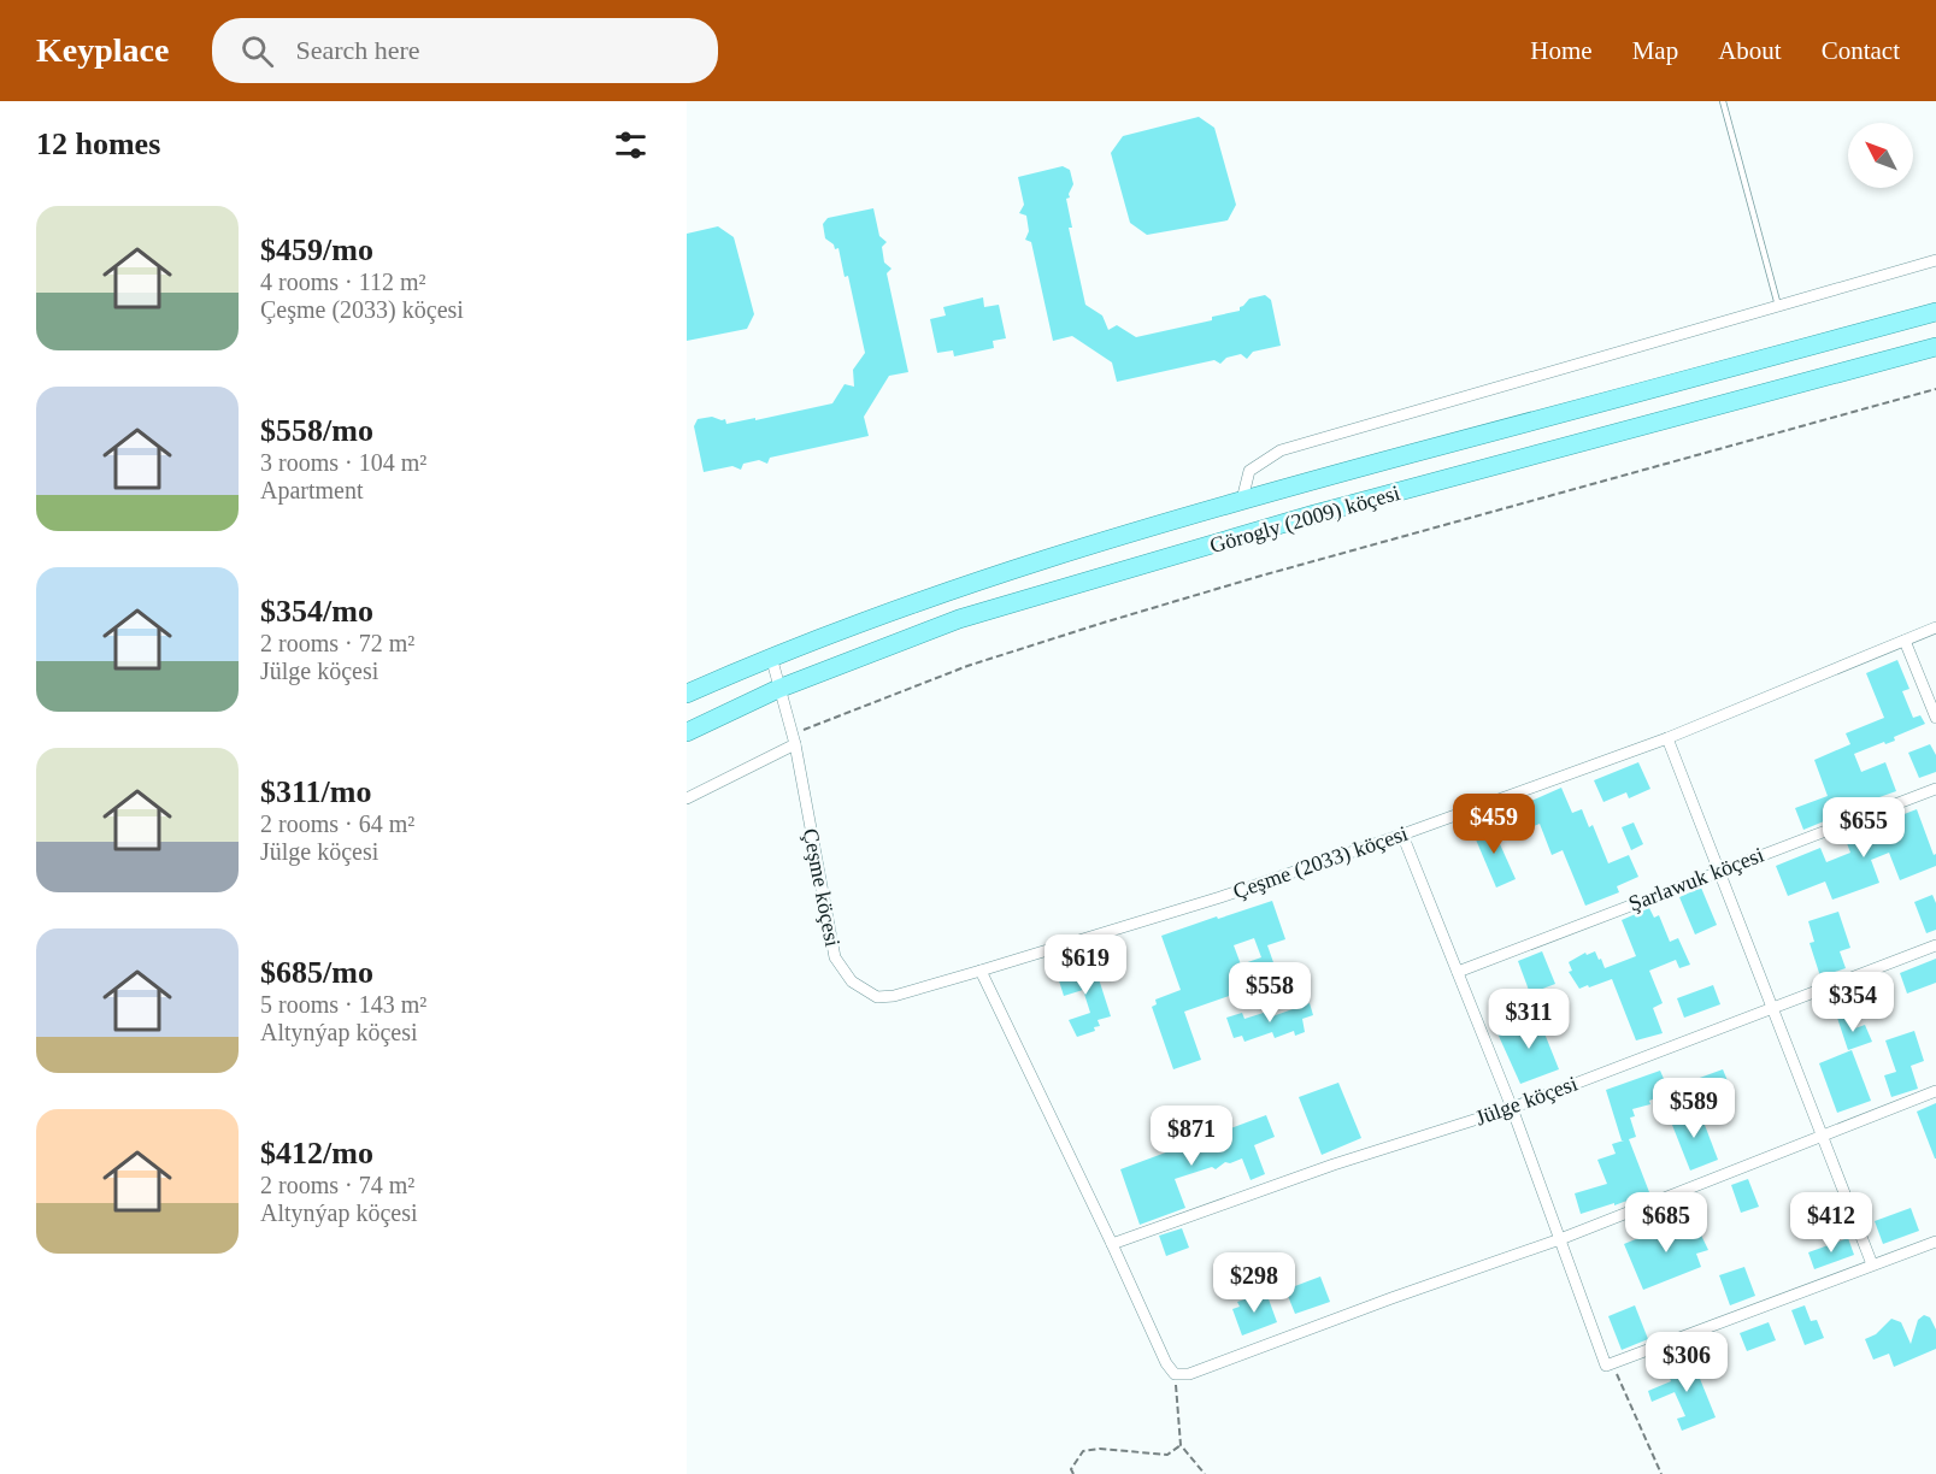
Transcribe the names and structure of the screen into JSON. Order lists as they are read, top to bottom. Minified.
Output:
{"streets":{"main road":["Görogly (2009) köçesi"],"street":["Çeşme (2033) köçesi","Şarlawuk köçesi","Çeşme köçesi","Jülge köçesi"]},"crossings":[["Görogly (2009) köçesi","Çeşme köçesi"],["Çeşme (2033) köçesi","Çeşme köçesi"]],"north":"top left","page":{"header":"Keyplace","search":"Search here","nav":["Home","Map","About","Contact"],"heading":"12 homes","list":[{"name":"$459/mo","note":"4 rooms · 112 m² · Çeşme (2033) köçesi"},{"name":"$558/mo","note":"3 rooms · 104 m² · Apartment"},{"name":"$354/mo","note":"2 rooms · 72 m² · Jülge köçesi"},{"name":"$311/mo","note":"2 rooms · 64 m² · Jülge köçesi"},{"name":"$685/mo","note":"5 rooms · 143 m² · Altynýap köçesi"},{"name":"$412/mo","note":"2 rooms · 74 m² · Altynýap köçesi"}],"price":["$459","$655","$619","$558","$354","$311","$589","$871","$685","$412","$298","$306"]}}
